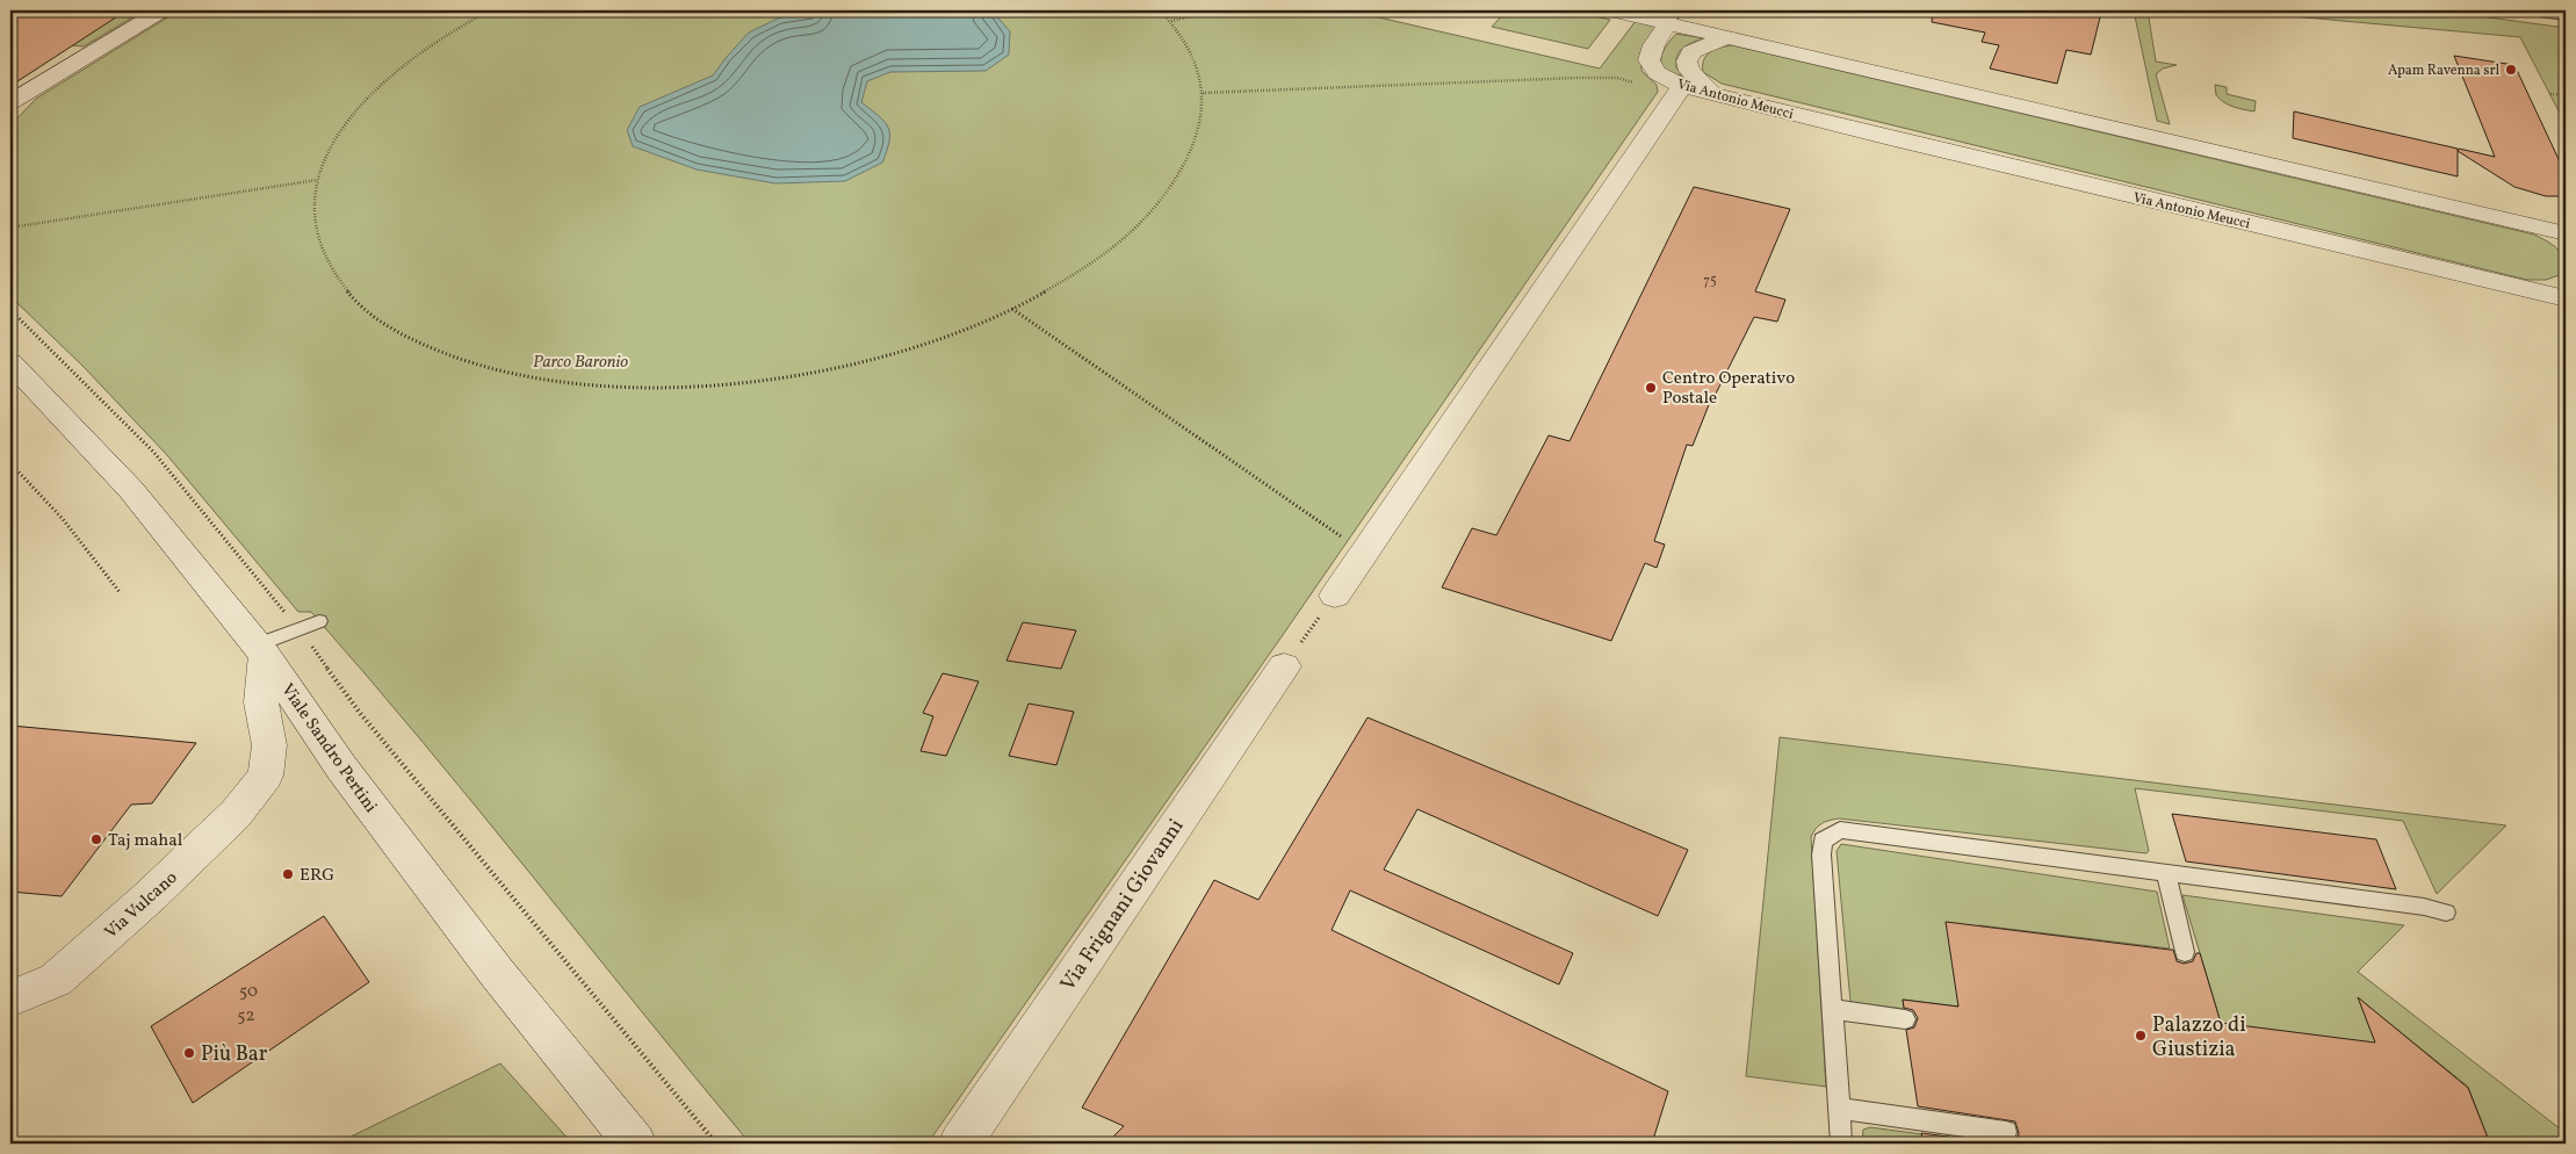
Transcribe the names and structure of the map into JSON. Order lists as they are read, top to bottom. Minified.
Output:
{"streets":{"street":["Via Antonio Meucci","Viale Sandro Pertini","Via Vulcano","Via Frignani Giovanni"]},"crossings":[["Viale Sandro Pertini","Via Vulcano"]],"parks":["Parco Baronio"],"places":["Apam Ravenna srl","Centro Operativo Postale","Taj mahal","ERG","Palazzo di Giustizia","Più Bar"],"house_numbers":["75","50","52"]}
